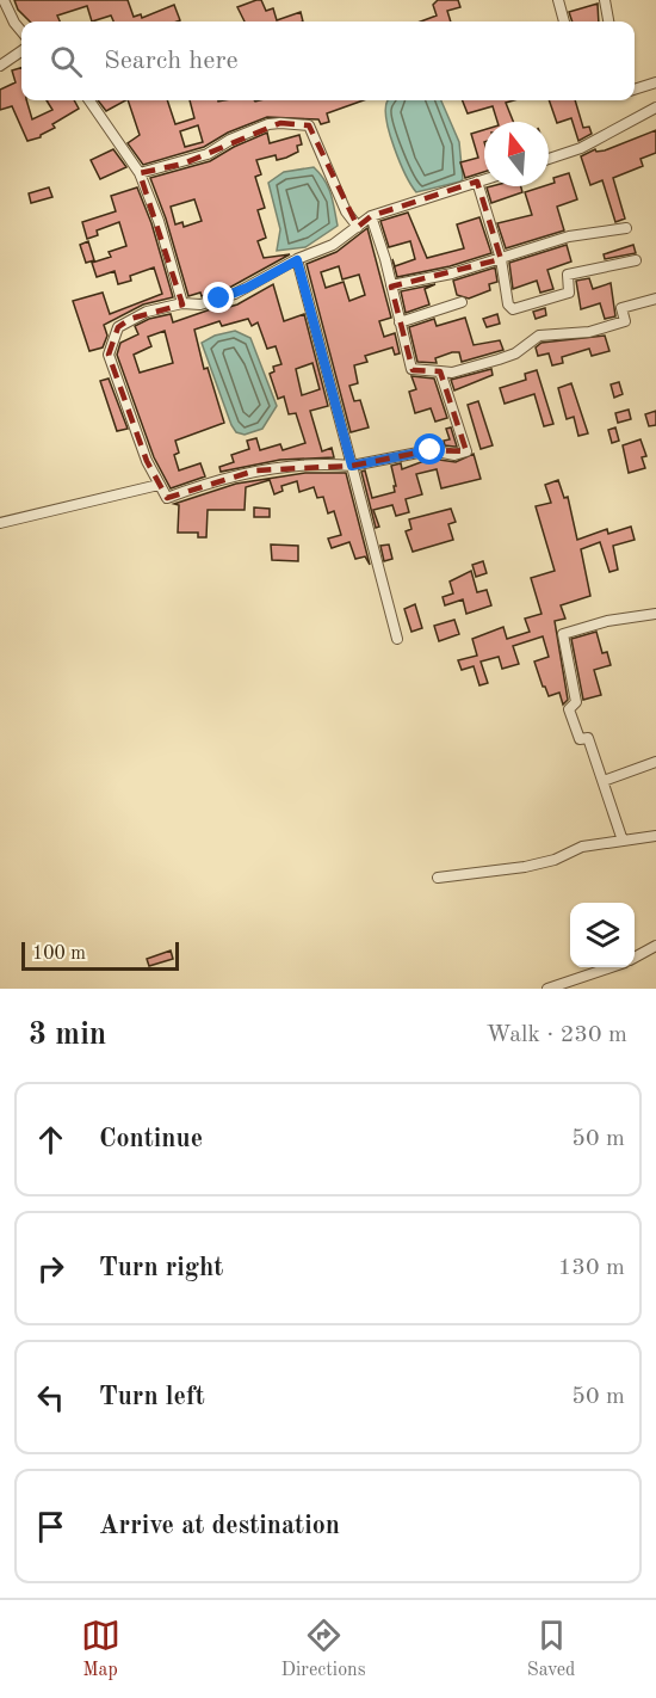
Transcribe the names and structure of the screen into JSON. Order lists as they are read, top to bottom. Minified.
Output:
{"scale_bar":"100 m","north":"top","page":{"search":"Search here","scale":"100 m","heading":["3 min","Walk · 230 m"],"list":[["Continue","50 m"],["Turn right","130 m"],["Turn left","50 m"],"Arrive at destination"],"nav":["Map","Directions","Saved"]}}
